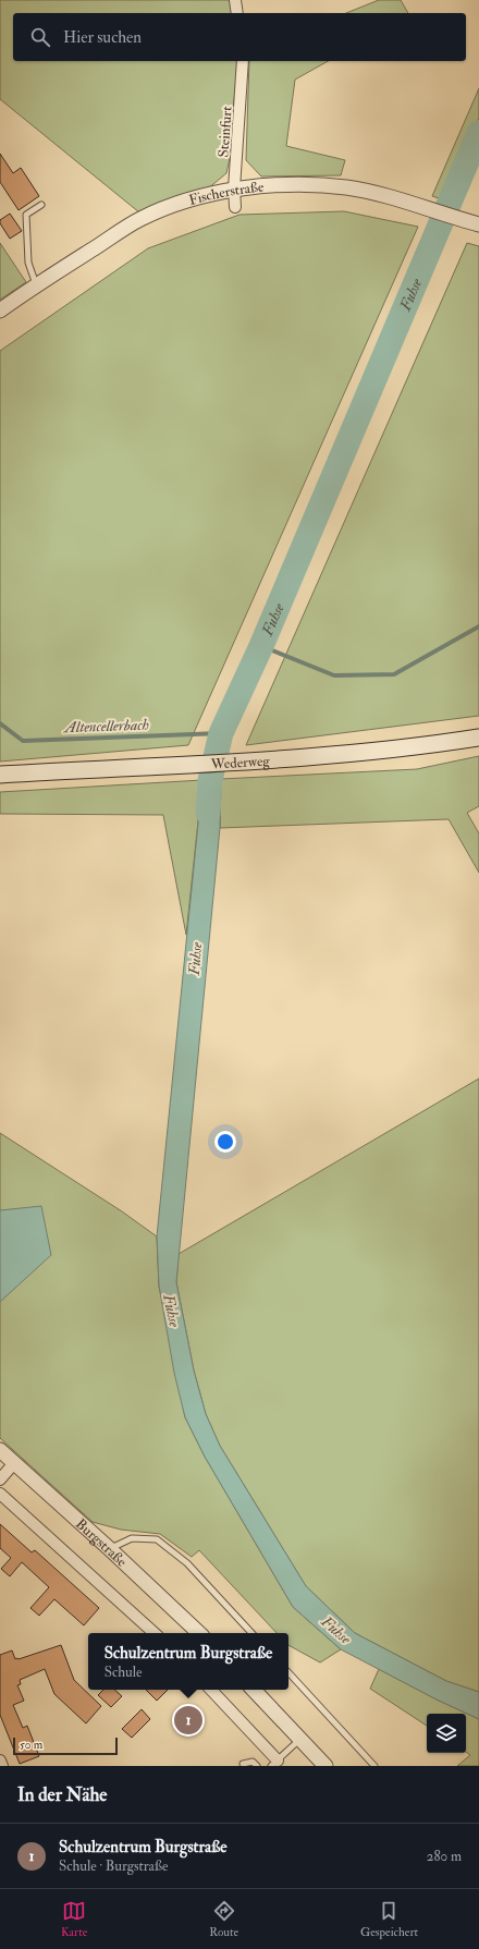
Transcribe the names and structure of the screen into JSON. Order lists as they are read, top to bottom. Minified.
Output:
{"streets":{"main road":["Wederweg"],"street":["Steinfurt","Fischerstraße","Burgstraße"]},"crossings":[["Steinfurt","Fischerstraße"]],"water":["Fuhse","Altencellerbach"],"scale_bar":"50 m","page":{"search":"Hier suchen","popup":["Schulzentrum Burgstraße","Schule"],"pins":"1","scale":"50 m","heading":"In der Nähe","list":[{"mark":"1","name":"Schulzentrum Burgstraße","note":"Schule · Burgstraße","value":"280 m"}],"nav":["Karte","Route","Gespeichert"]}}
